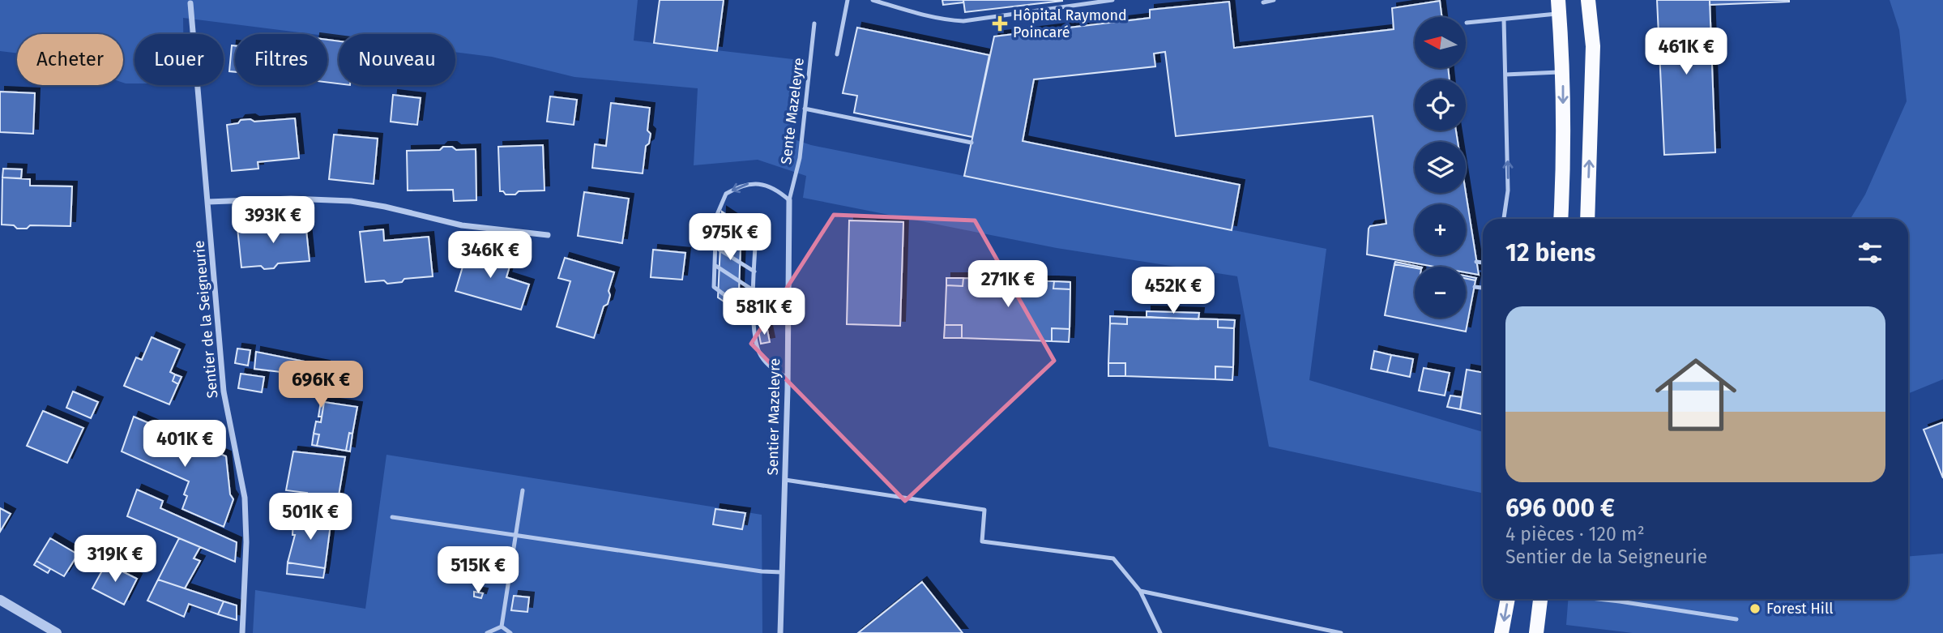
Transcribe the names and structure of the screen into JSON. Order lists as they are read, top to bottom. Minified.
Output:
{"streets":{"street":["Sentier de la Seigneurie","Sentier Mazeleyre"],"lane":["Sente Mazeleyre"]},"crossings":[["Sente Mazeleyre","Sentier Mazeleyre"]],"places":{"health":["Hôpital Raymond Poincaré"],"other":["Forest Hill"]},"north":"left","page":{"map_buttons":["+","−"],"price":["461K €","393K €","975K €","346K €","271K €","452K €","581K €","696K €","401K €","501K €","319K €","515K €"],"chip":["Acheter","Louer","Filtres","Nouveau"],"heading":"12 biens","list":[{"name":"696 000 €","note":"4 pièces · 120 m² · Sentier de la Seigneurie"}]}}
